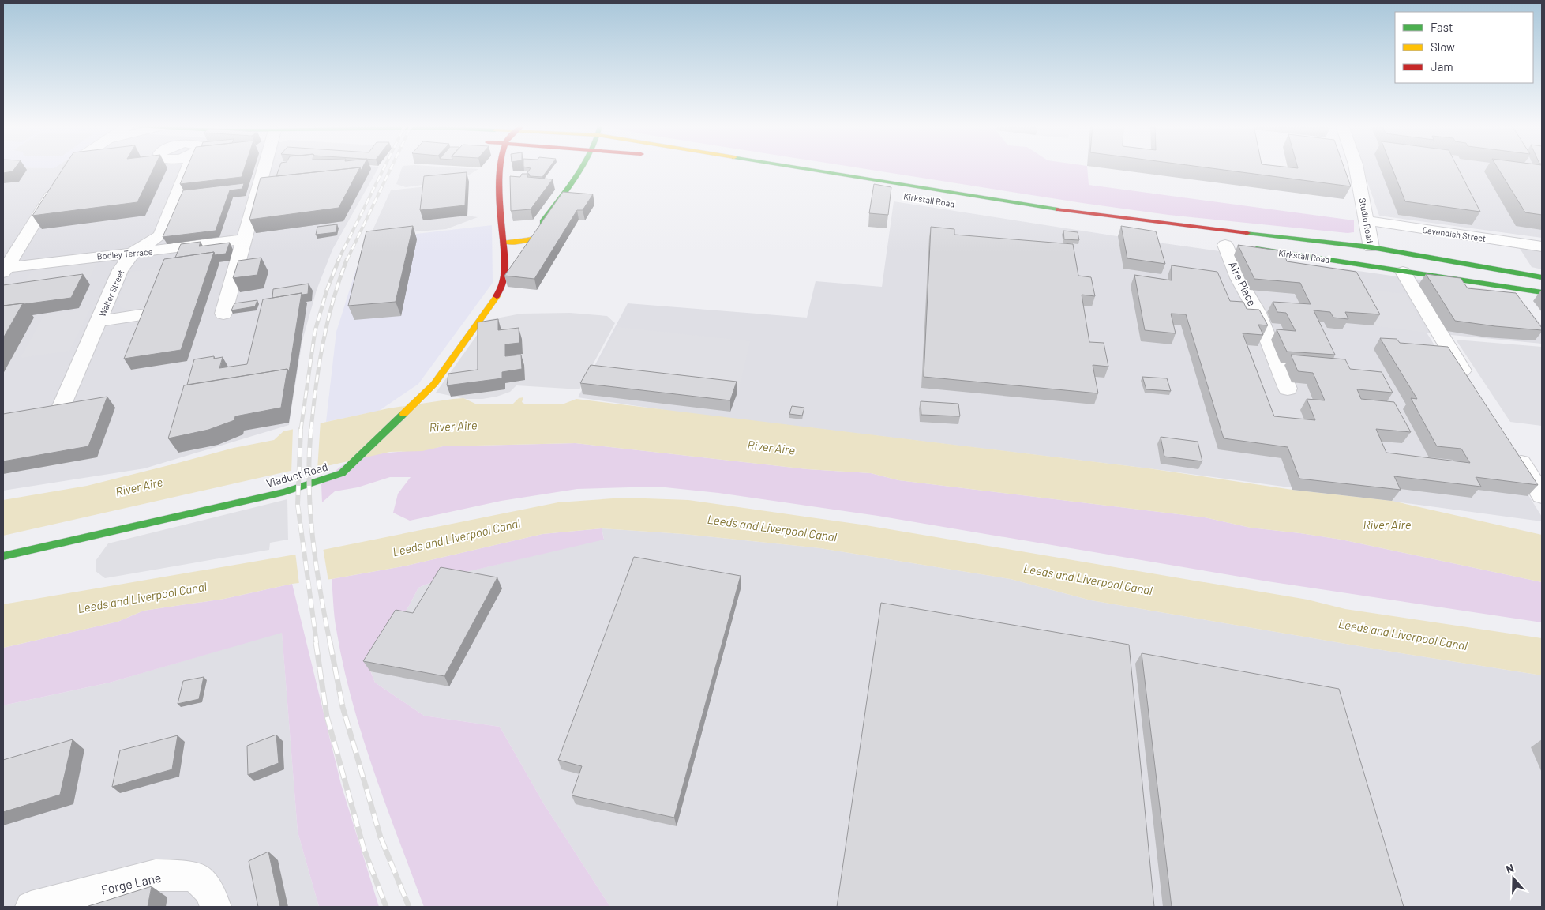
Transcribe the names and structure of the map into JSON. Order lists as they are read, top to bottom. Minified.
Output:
{"streets":{"main road":["Kirkstall Road","Viaduct Road"],"street":["Studio Road","Cavendish Street","Bodley Terrace","Aire Place","Walter Street","Forge Lane"]},"crossings":[["Kirkstall Road","Studio Road"],["Studio Road","Cavendish Street"],["Bodley Terrace","Walter Street"]],"water":["River Aire","Leeds and Liverpool Canal"],"legend":["Fast","Slow","Jam"],"north":"top"}
